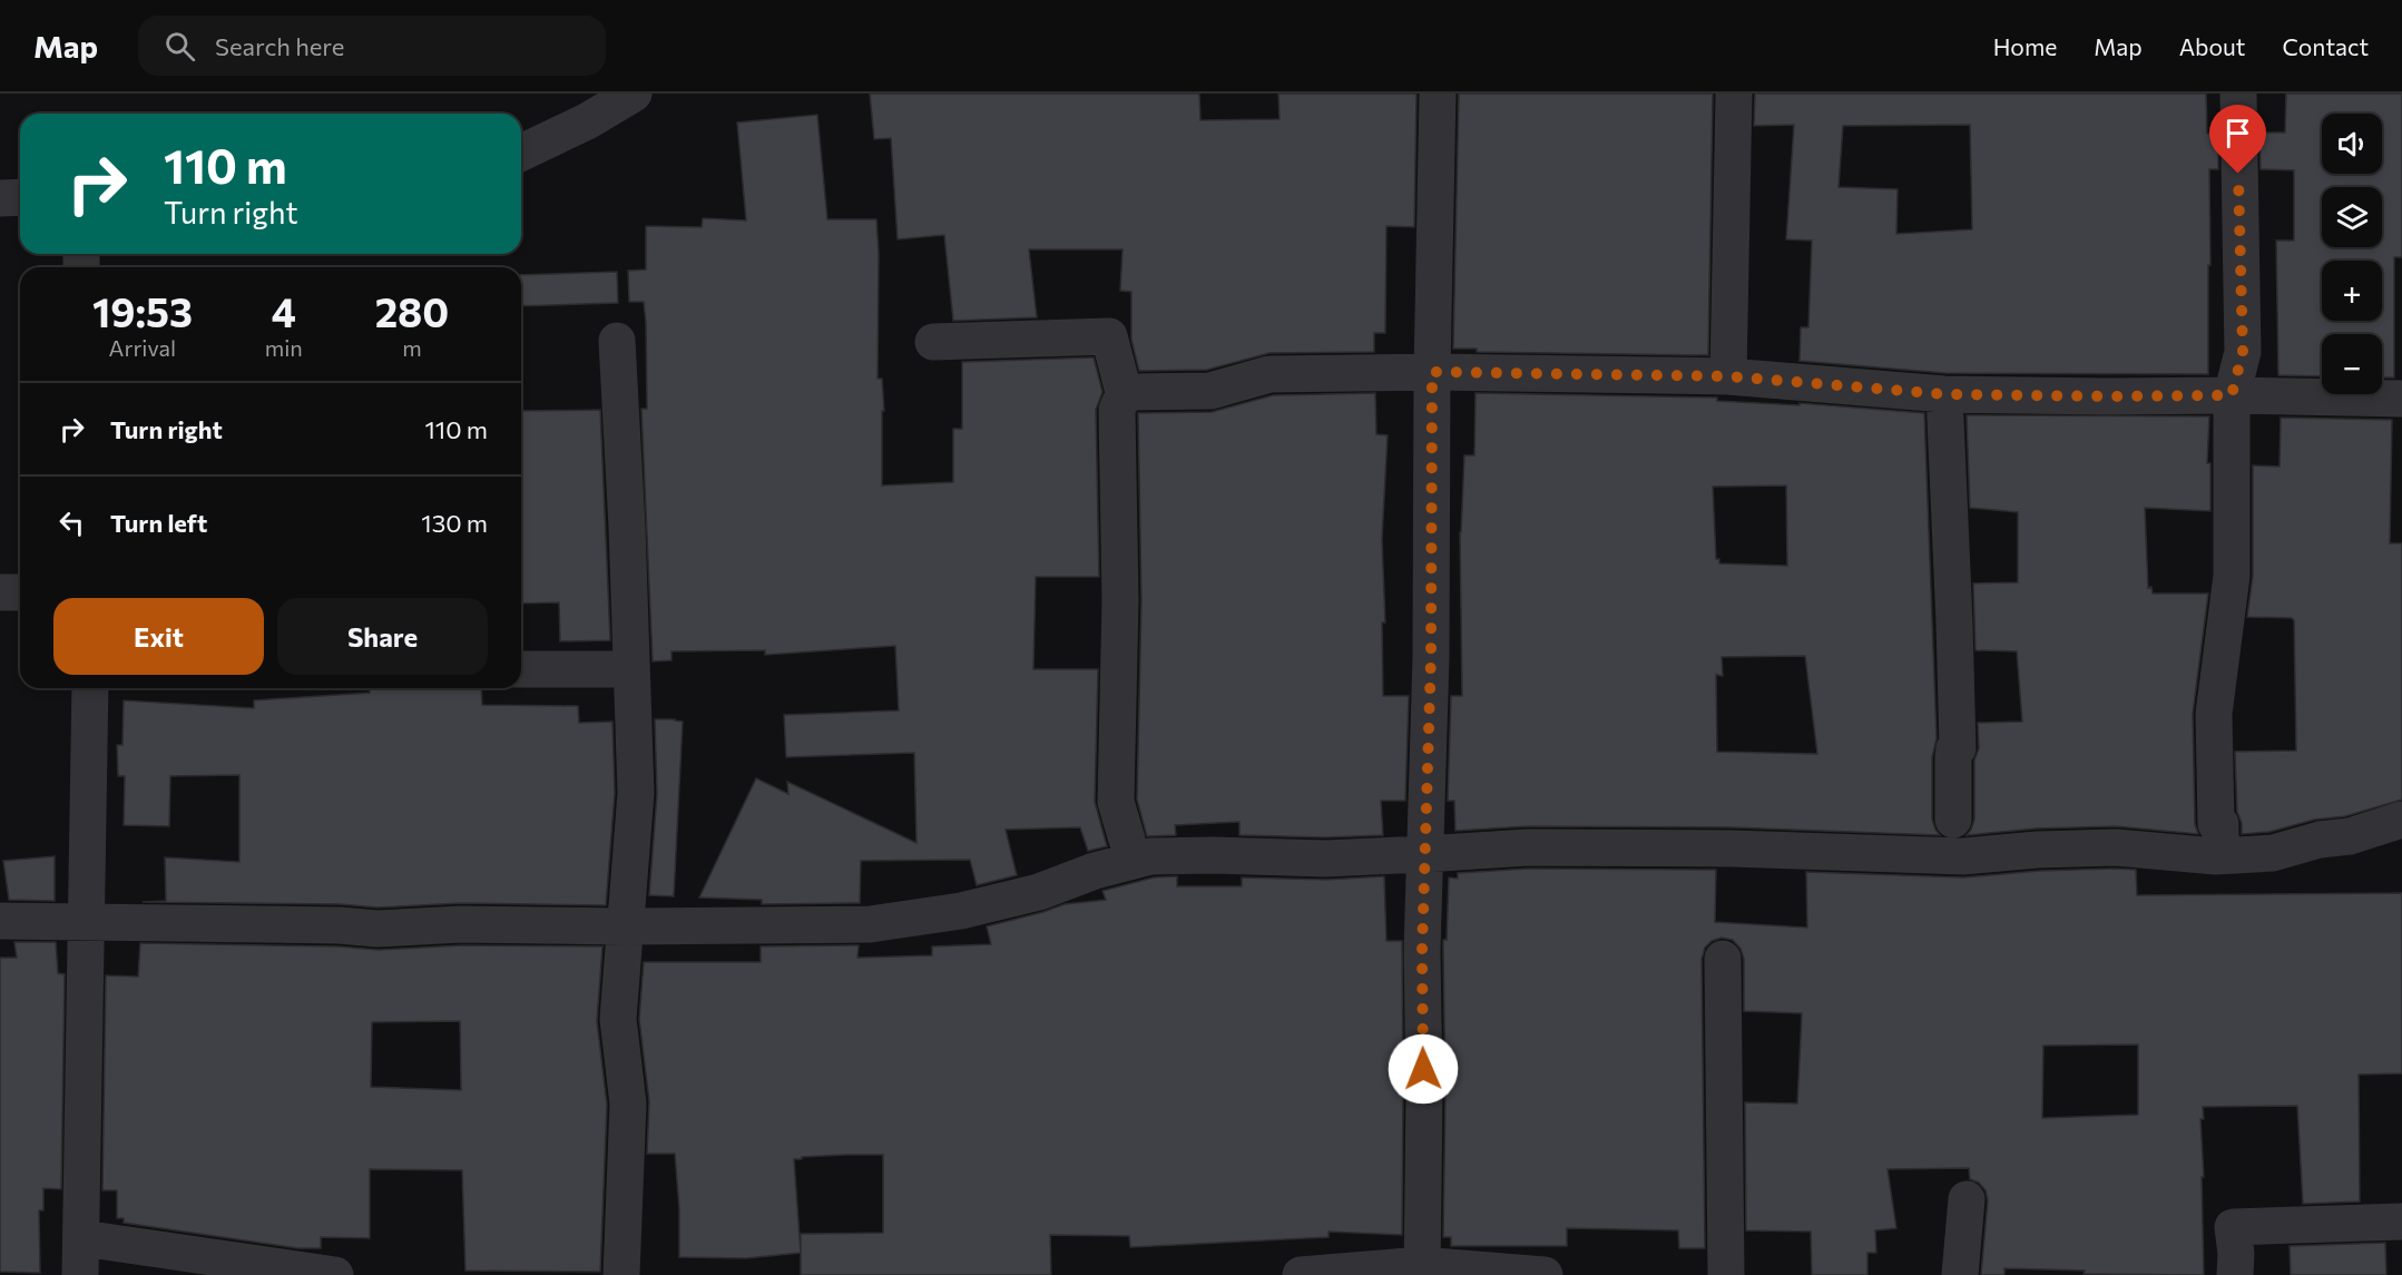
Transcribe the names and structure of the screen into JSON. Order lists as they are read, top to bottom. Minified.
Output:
{"page":{"header":"Map","search":"Search here","nav":["Home","Map","About","Contact"],"map_buttons":["+","−"],"turn":["110 m","Turn right"],"eta":["19:53","Arrival","4","min","280","m"],"list":[{"name":"Turn right","value":"110 m"},{"name":"Turn left","value":"130 m"}],"buttons":["Exit","Share"]}}
